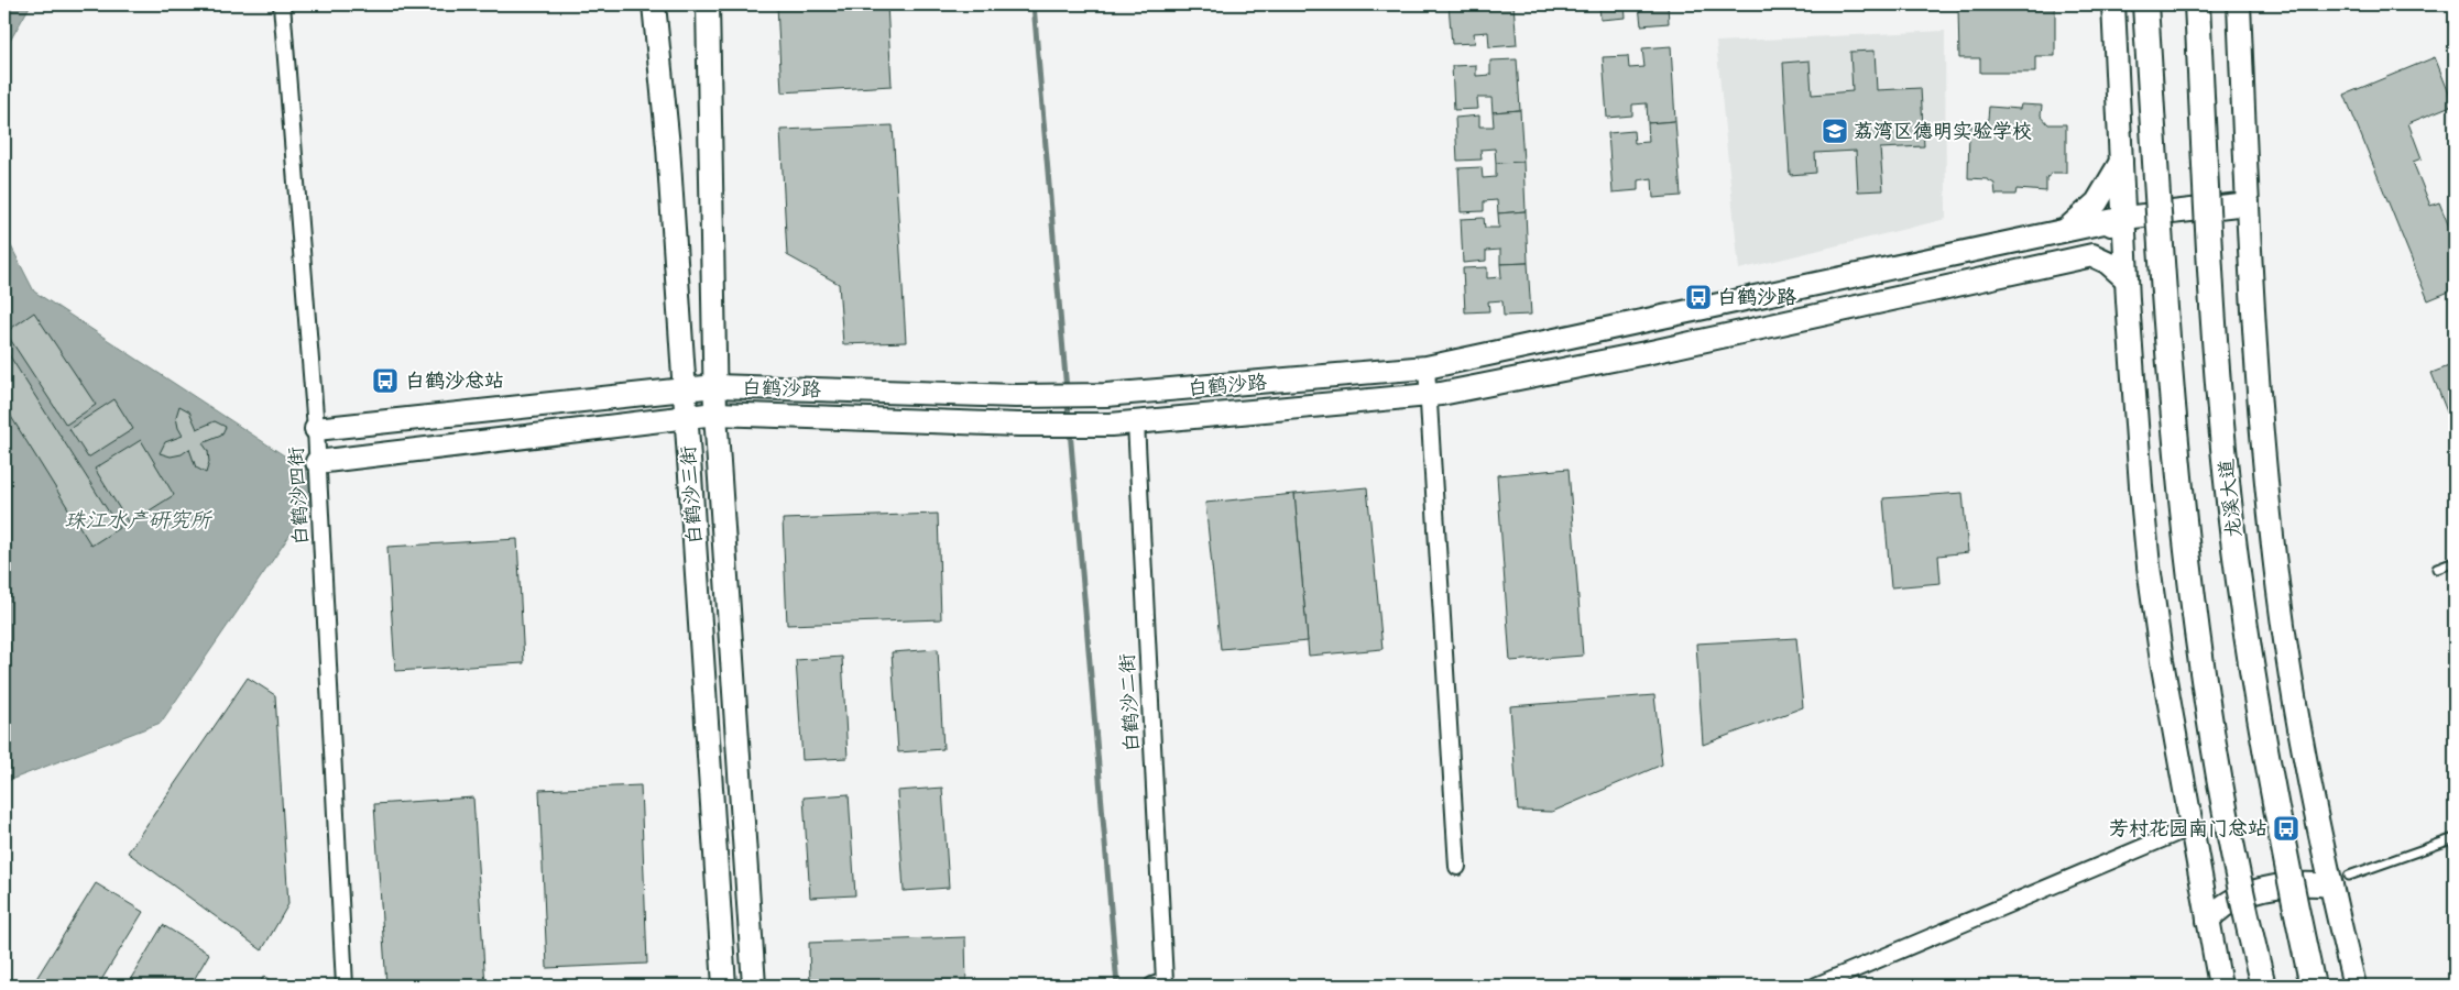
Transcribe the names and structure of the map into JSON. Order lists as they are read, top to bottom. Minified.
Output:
{"streets":{"main road":["龙溪大道"],"street":["白鹤沙路","白鹤沙三街","白鹤沙四街","白鹤沙二街"]},"crossings":[["白鹤沙路","白鹤沙三街"],["白鹤沙路","白鹤沙四街"],["白鹤沙路","白鹤沙二街"]],"water":["珠江水产研究所"],"places":{"school or university":["荔湾区德明实验学校"],"bus stop":["白鹤沙路","白鹤沙总站","芳村花园南门总站"]}}
